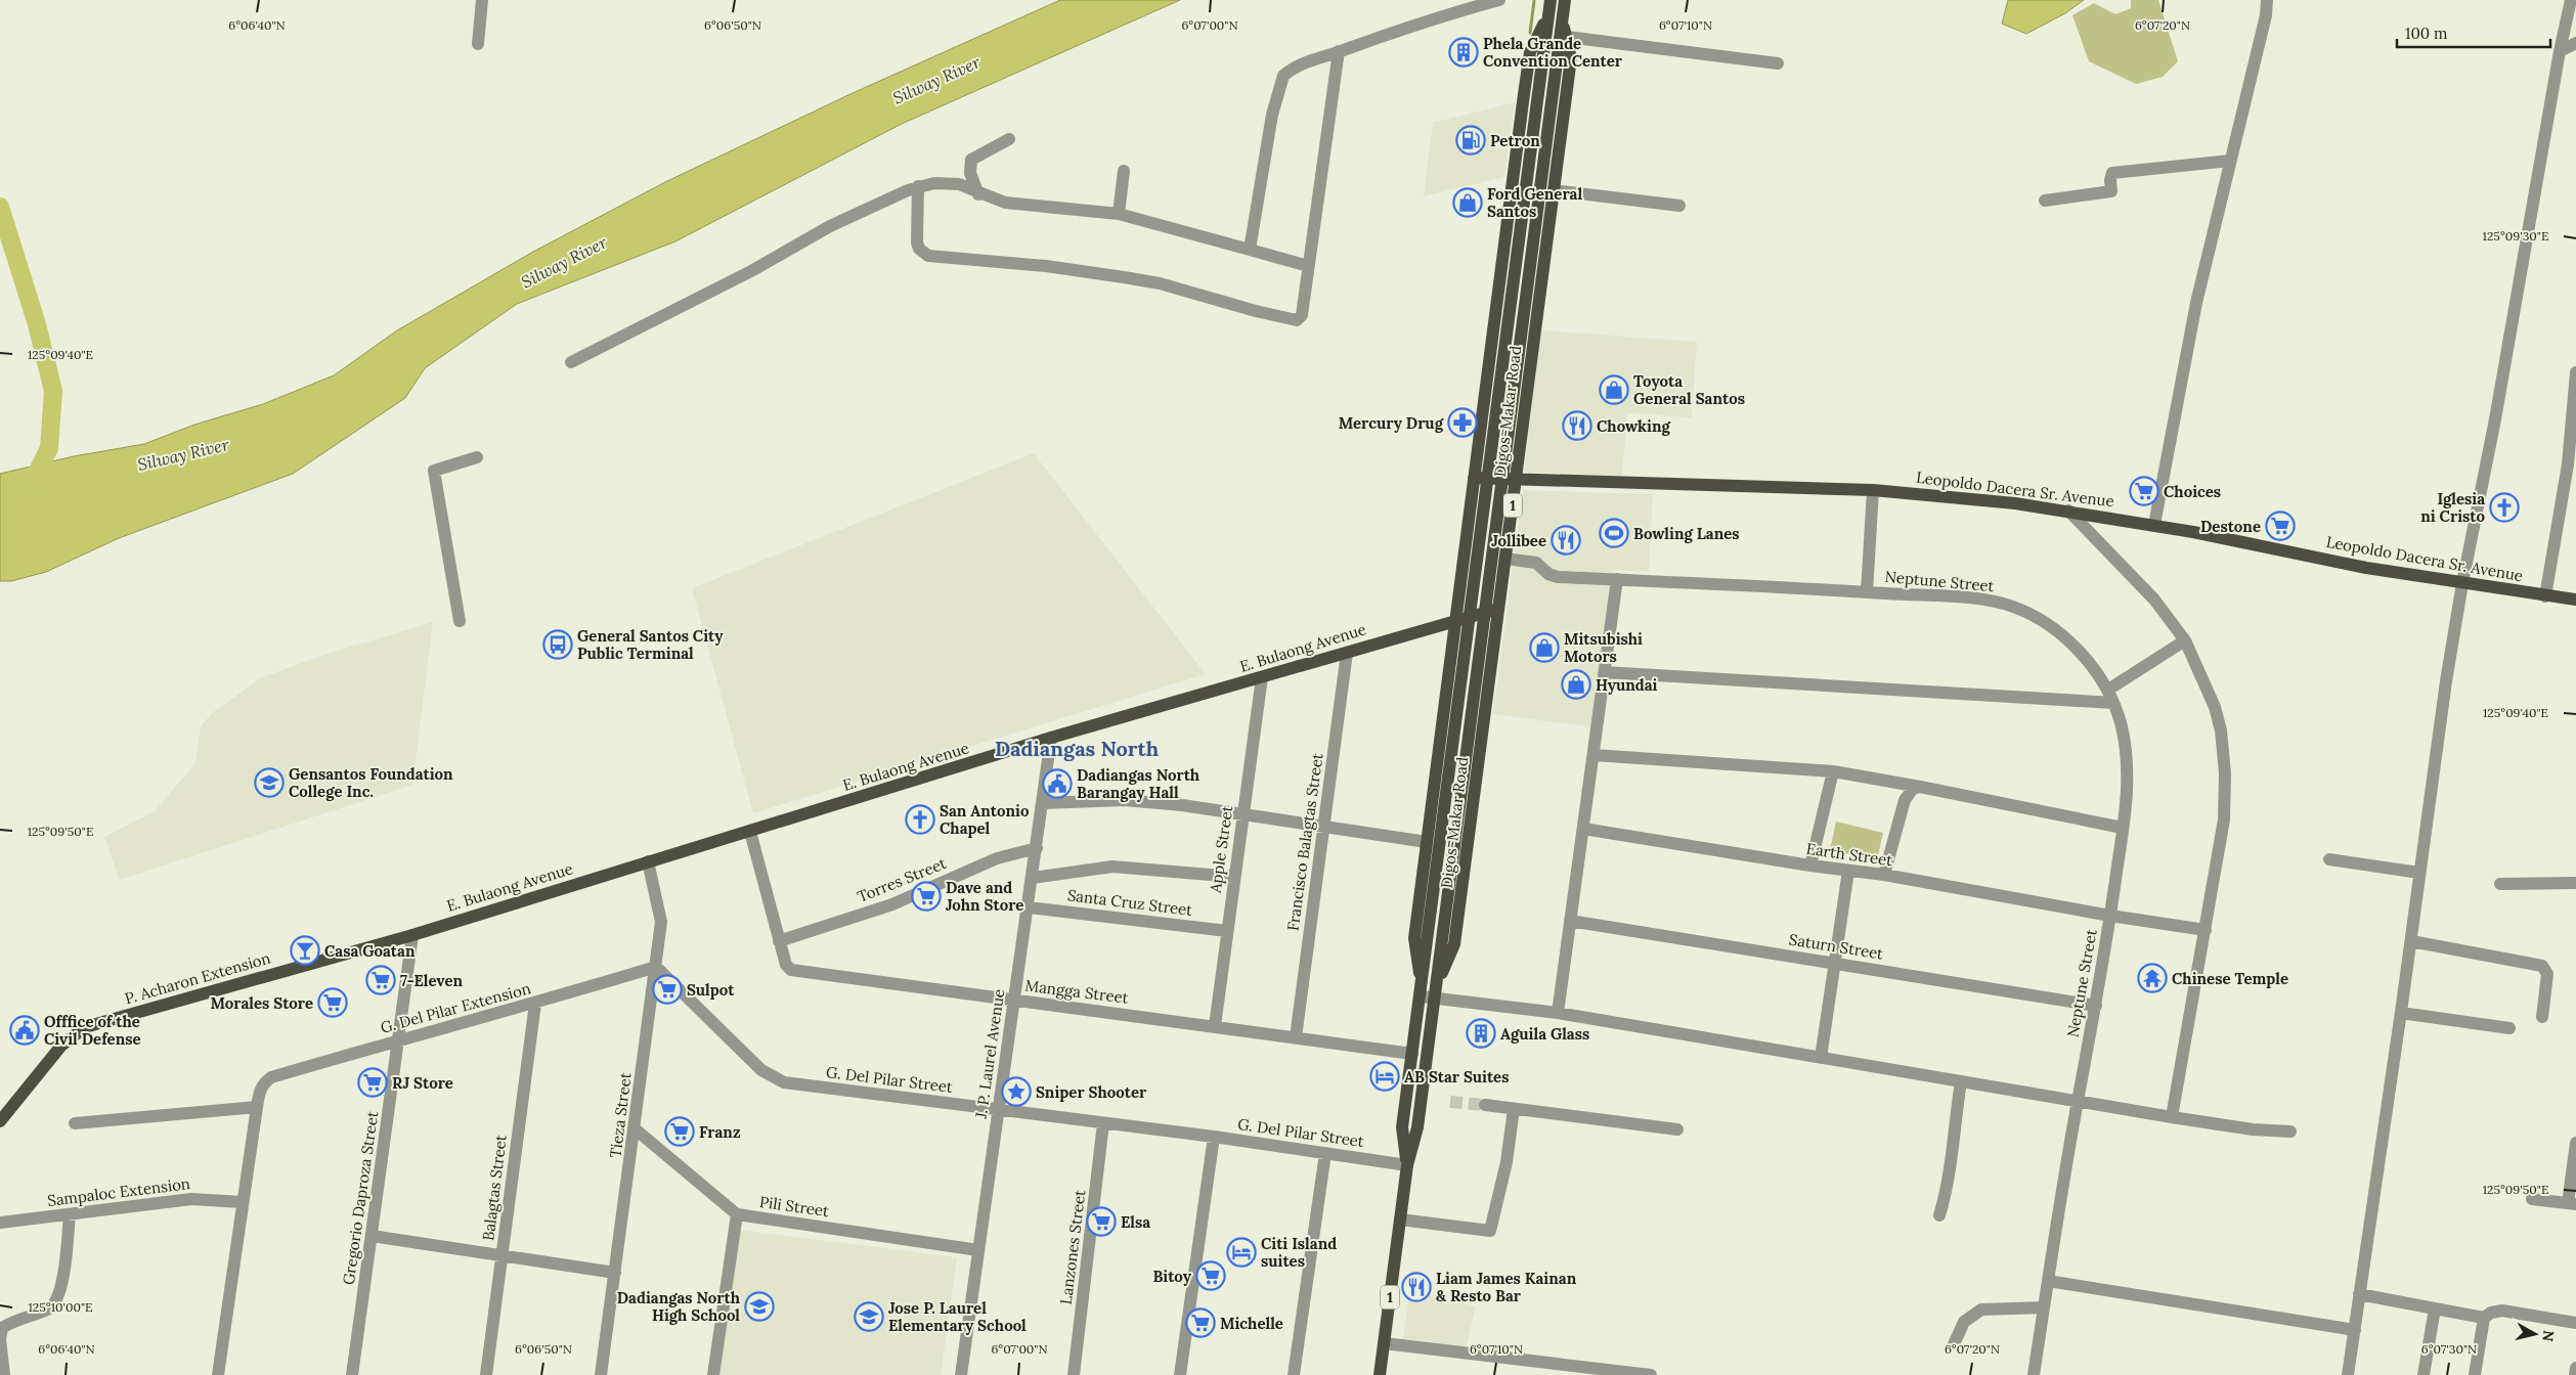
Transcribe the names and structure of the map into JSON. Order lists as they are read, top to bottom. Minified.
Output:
{"streets":{"main road":["Digos-Makar Road","Leopoldo Dacera Sr. Avenue","1","E. Bulaong Avenue","P. Acharon Extension"],"street":["Neptune Street","Francisco Balagtas Street","Apple Street","Earth Street","Torres Street","Santa Cruz Street","Saturn Street","Mangga Street","G. Del Pilar Extension","J. P. Laurel Avenue","G. Del Pilar Street","Tieza Street","Balagtas Street","Sampaloc Extension","Gregorio Daproza Street","Pili Street","Lanzones Street"]},"crossings":[["Digos-Makar Road","Leopoldo Dacera Sr. Avenue"],["Digos-Makar Road","Neptune Street"],["Digos-Makar Road","E. Bulaong Avenue"],["Digos-Makar Road","Mangga Street"],["Digos-Makar Road","G. Del Pilar Street"],["Neptune Street","Earth Street"],["Neptune Street","Saturn Street"],["E. Bulaong Avenue","Francisco Balagtas Street"],["E. Bulaong Avenue","Apple Street"],["E. Bulaong Avenue","P. Acharon Extension"],["E. Bulaong Avenue","Mangga Street"],["E. Bulaong Avenue","J. P. Laurel Avenue"],["E. Bulaong Avenue","Tieza Street"],["E. Bulaong Avenue","Gregorio Daproza Street"],["Francisco Balagtas Street","Mangga Street"],["Apple Street","Santa Cruz Street"],["Apple Street","Mangga Street"],["Torres Street","Mangga Street"],["Torres Street","J. P. Laurel Avenue"],["Santa Cruz Street","J. P. Laurel Avenue"],["P. Acharon Extension","Gregorio Daproza Street"],["Mangga Street","J. P. Laurel Avenue"],["G. Del Pilar Extension","G. Del Pilar Street"],["G. Del Pilar Extension","Tieza Street"],["G. Del Pilar Extension","Balagtas Street"],["G. Del Pilar Extension","Gregorio Daproza Street"],["J. P. Laurel Avenue","G. Del Pilar Street"],["J. P. Laurel Avenue","Pili Street"],["G. Del Pilar Street","Tieza Street"],["G. Del Pilar Street","Lanzones Street"],["Tieza Street","Pili Street"]],"districts":["Dadiangas North"],"water":["Silway River"],"places":{"building":["Phela Grande Convention Center","Aguila Glass"],"fuel station":["Petron"],"shop":["Ford General Santos","Toyota General Santos","Mitsubishi Motors","Hyundai"],"pharmacy":["Mercury Drug"],"restaurant":["Chowking","Jollibee","Liam James Kainan & Resto Bar"],"supermarket":["Choices","Destone","Dave and John Store","7-Eleven","Sulpot","Morales Store","RJ Store","Franz","Elsa","Bitoy","Michelle"],"church":["Iglesia ni Cristo","San Antonio Chapel"],"sports":["Bowling Lanes"],"bus stop":["General Santos City Public Terminal"],"school or university":["Gensantos Foundation College Inc.","Dadiangas North High School","Jose P. Laurel Elementary School"],"public building":["Dadiangas North Barangay Hall","Offfice of the Civil Defense"],"bar":["Casa Goatan"],"temple":["Chinese Temple"],"hotel":["AB Star Suites","Citi Island suites"],"place":["Sniper Shooter"]},"scale_bar":"100 m","north":"right","coordinates":["6°06'40\"N","6°06'50\"N","6°07'00\"N","6°07'10\"N","6°07'20\"N","125°09'30\"E","125°09'40\"E","125°09'50\"E","125°10'00\"E","6°07'30\"N"]}
